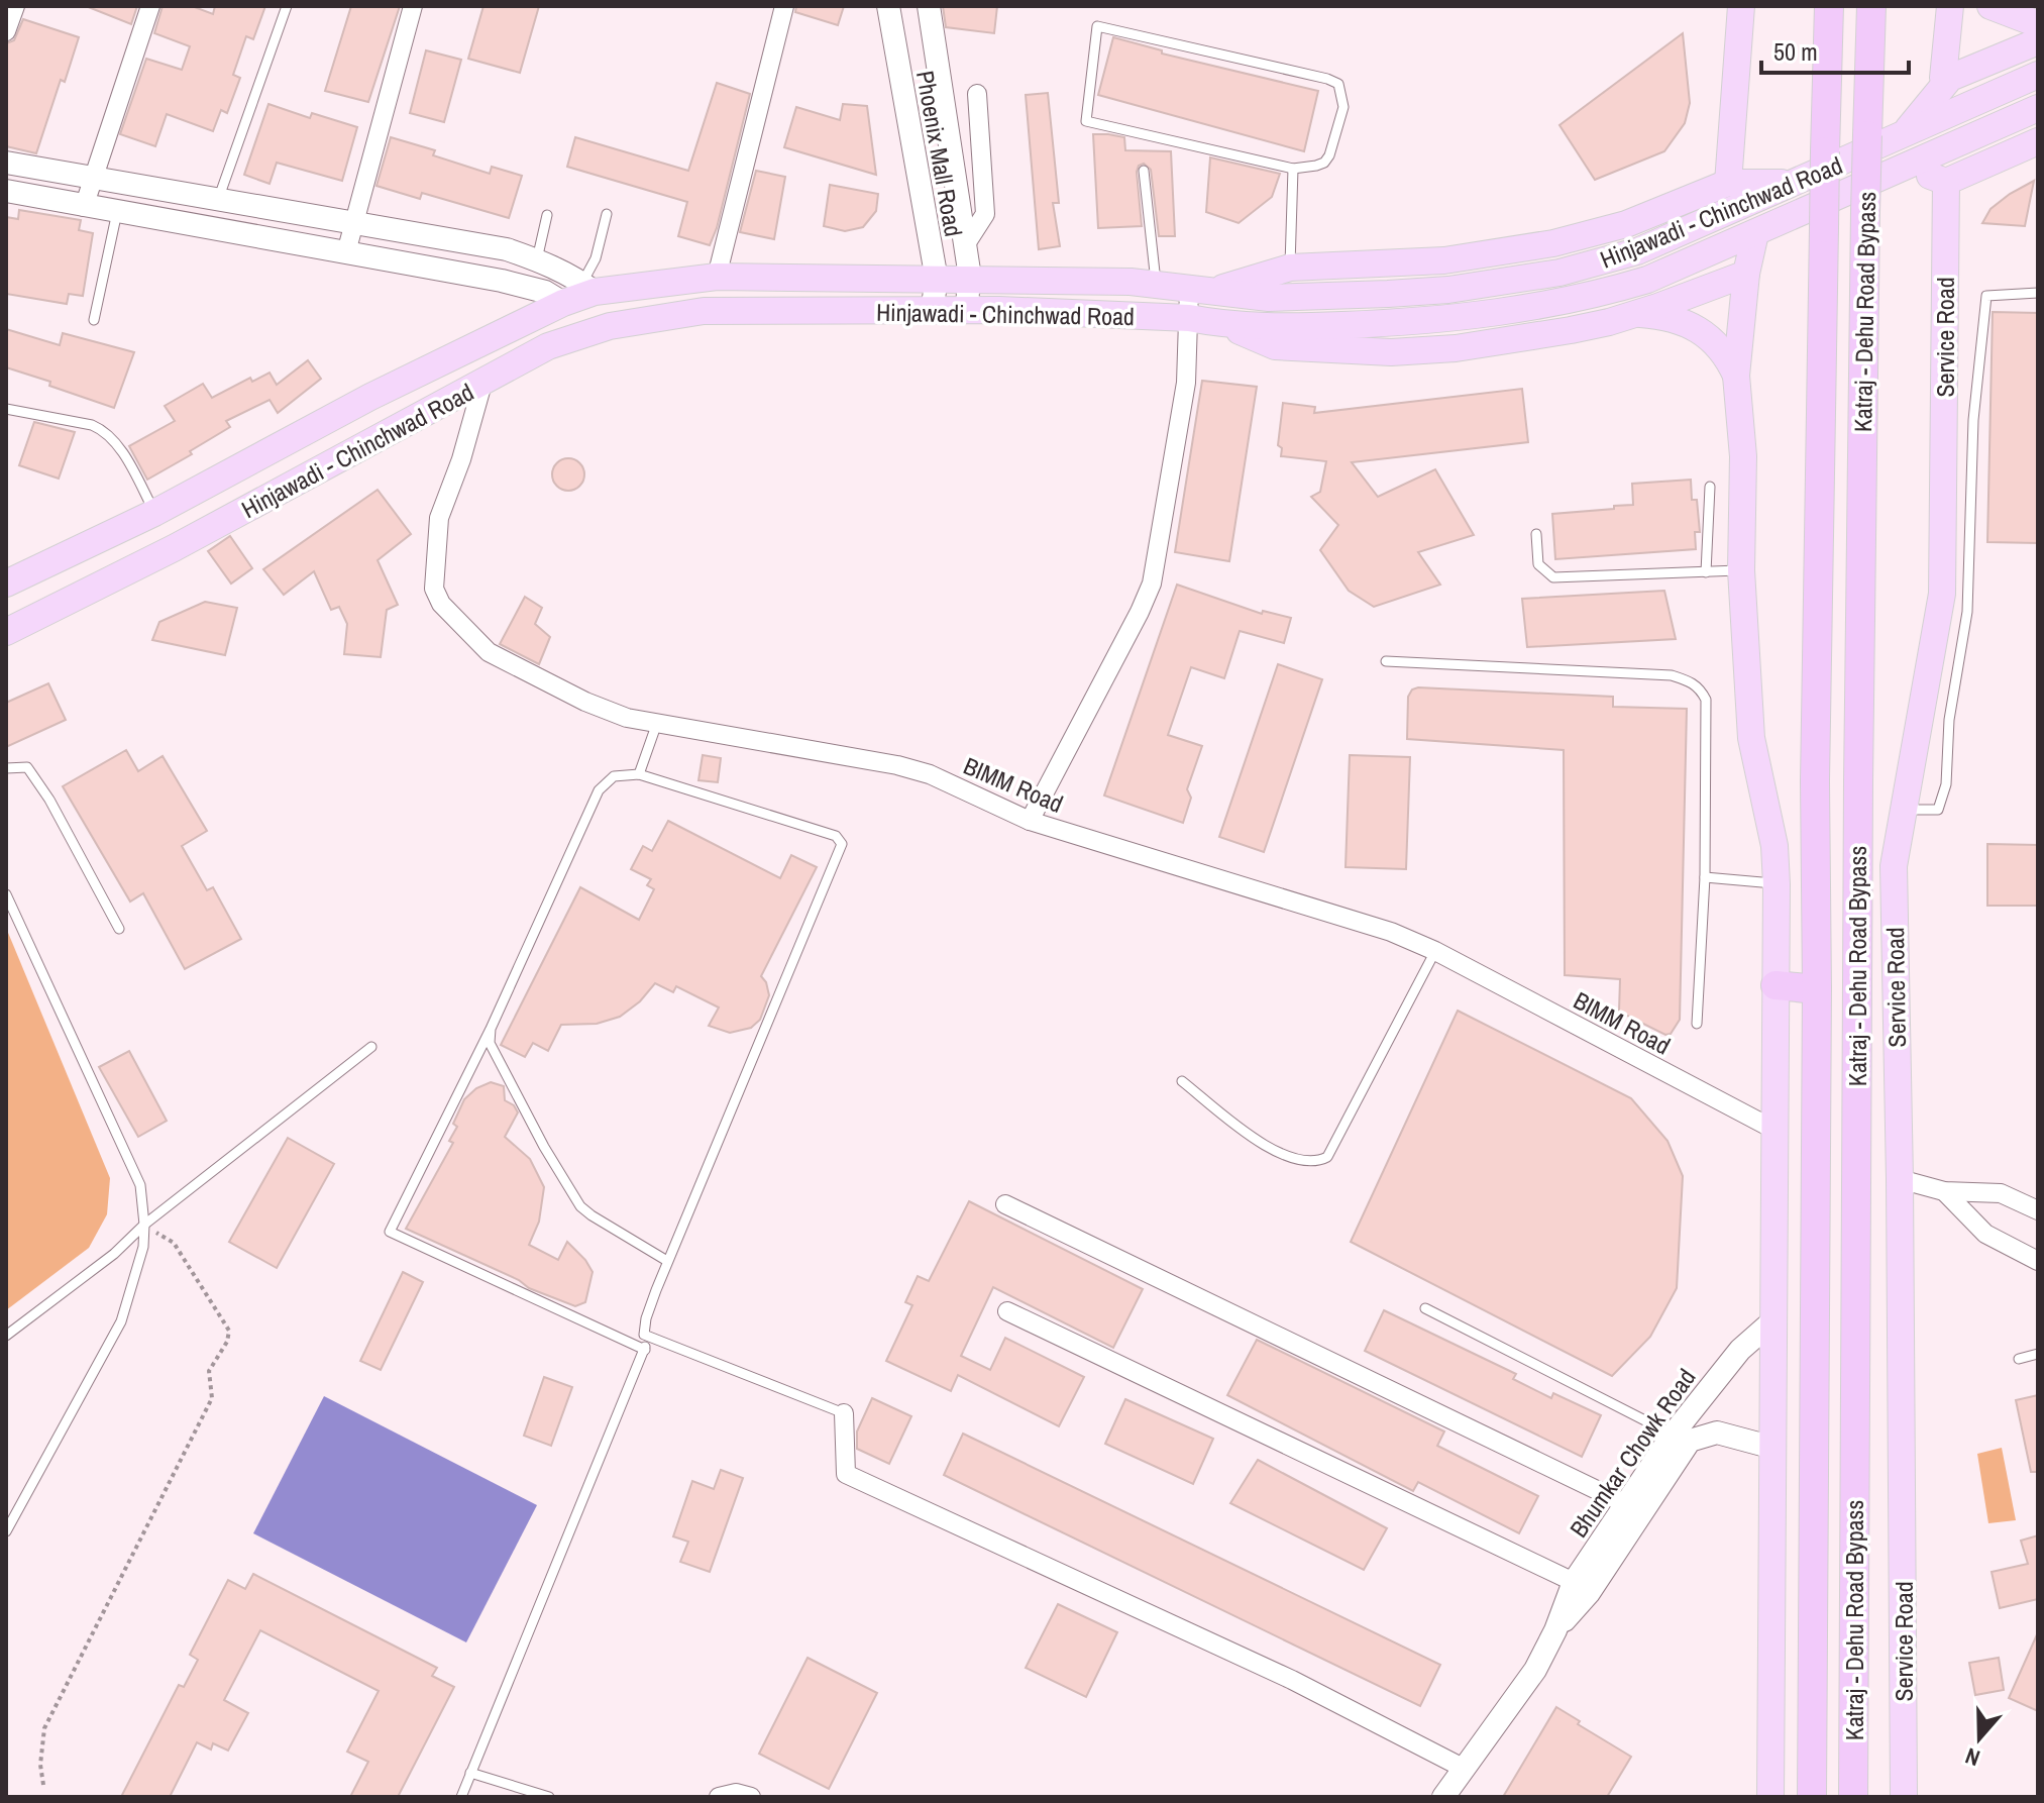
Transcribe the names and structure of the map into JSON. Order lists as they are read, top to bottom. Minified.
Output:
{"streets":{"highway":["Katraj - Dehu Road Bypass"],"main road":["Hinjawadi - Chinchwad Road","Service Road"],"street":["Phoenix Mall Road","BIMM Road","Bhumkar Chowk Road"]},"crossings":[["Phoenix Mall Road","Hinjawadi - Chinchwad Road"],["Hinjawadi - Chinchwad Road","BIMM Road"]],"scale_bar":"50 m","north":"bottom"}
